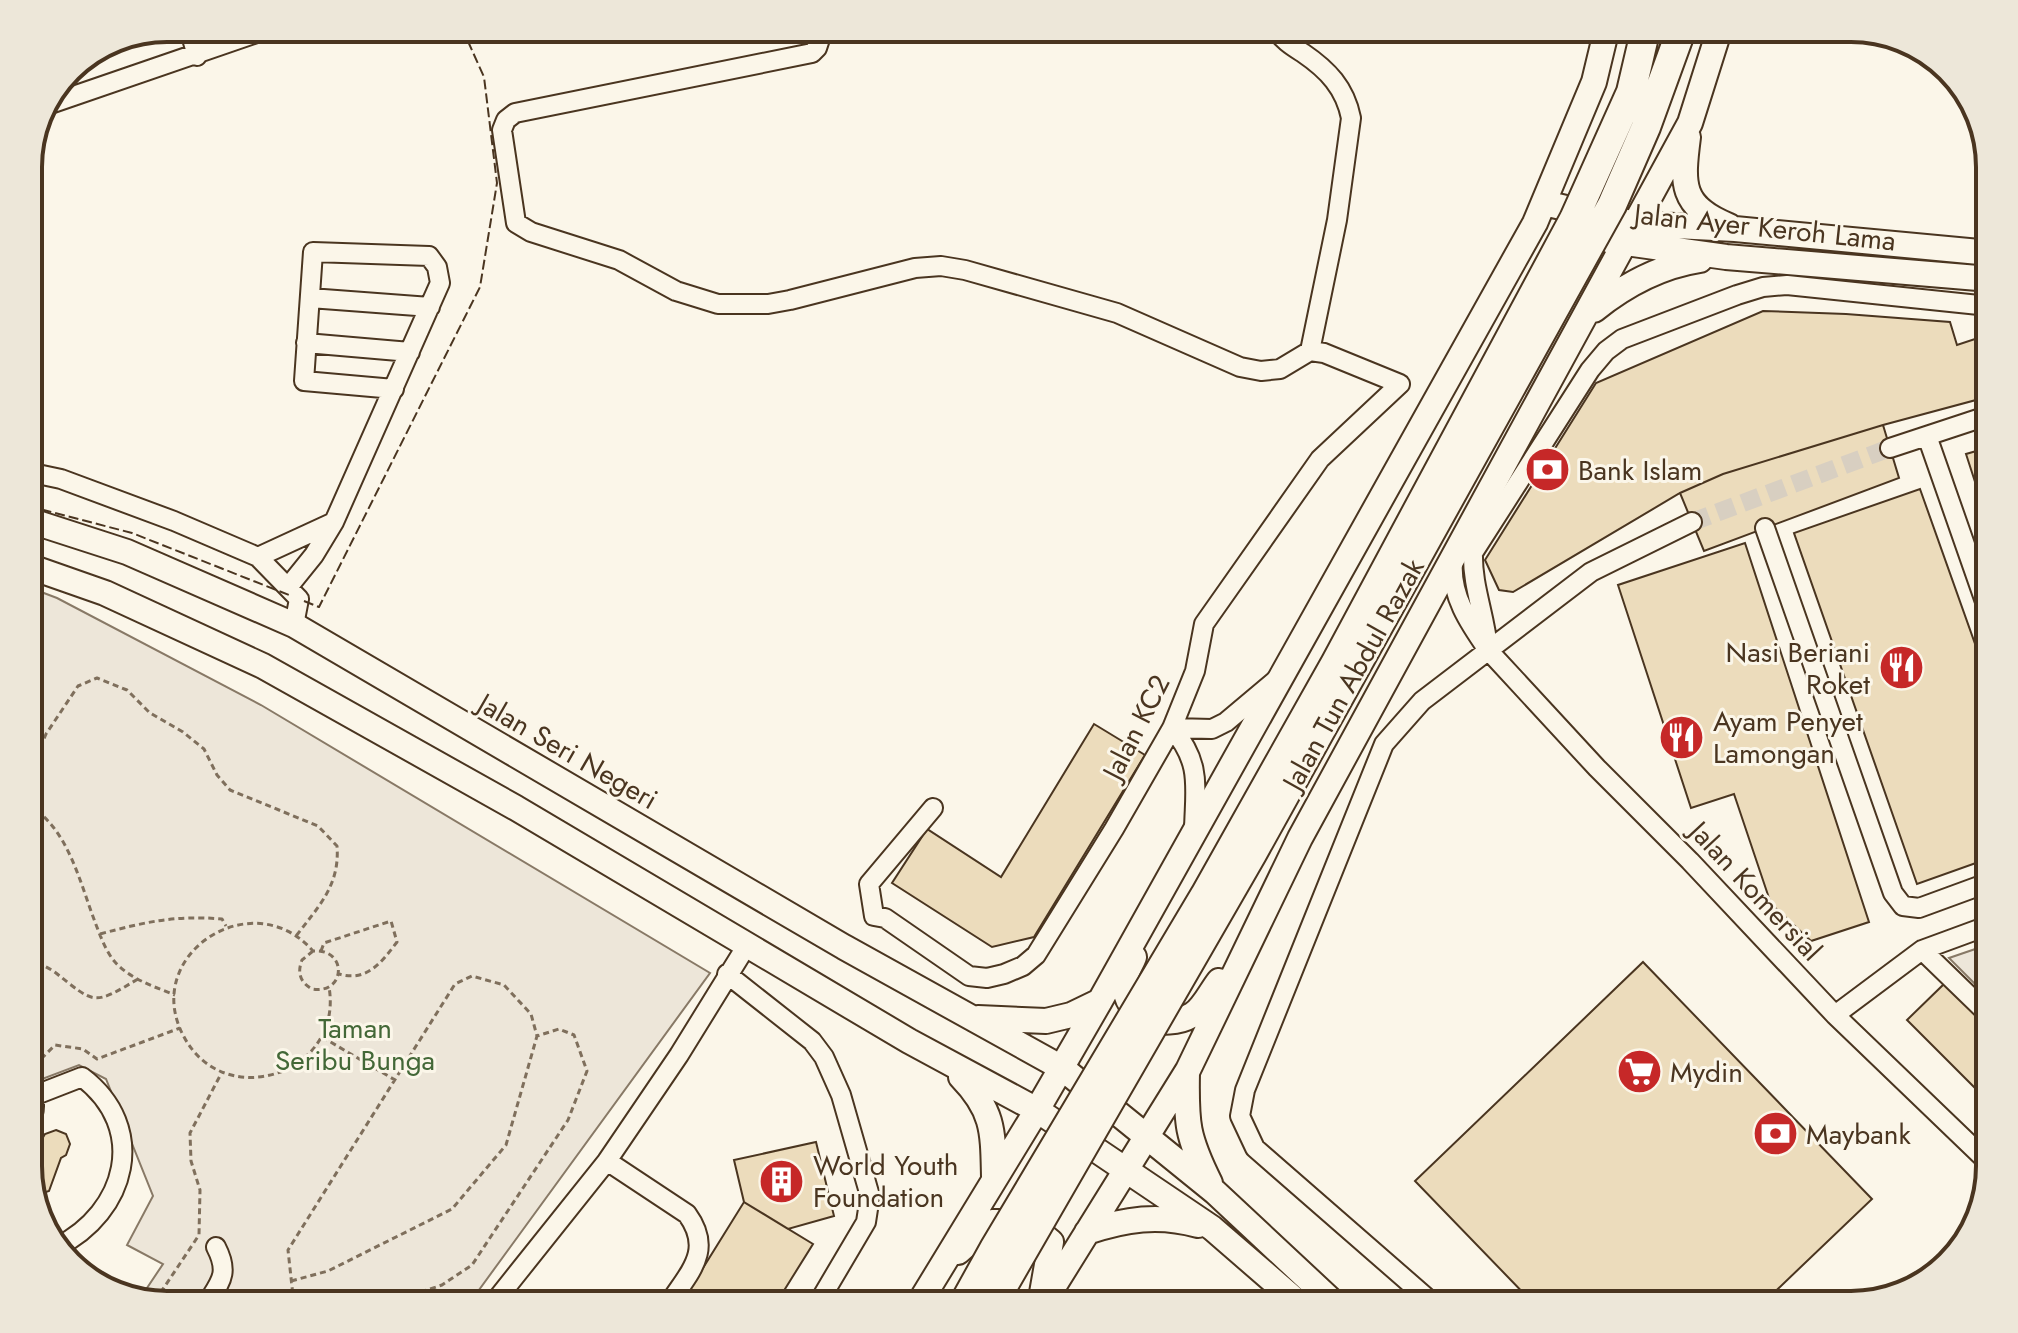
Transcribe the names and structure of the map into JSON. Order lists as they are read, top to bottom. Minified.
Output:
{"streets":{"highway":["Jalan Tun Abdul Razak"],"main road":["Jalan Ayer Keroh Lama","Jalan Seri Negeri"],"street":["Jalan KC2","Jalan Komersial"]},"parks":["Taman Seribu Bunga"],"places":{"bank":["Bank Islam","Maybank"],"restaurant":["Nasi Beriani Roket","Ayam Penyet Lamongan"],"supermarket":["Mydin"],"building":["World Youth Foundation"]}}
